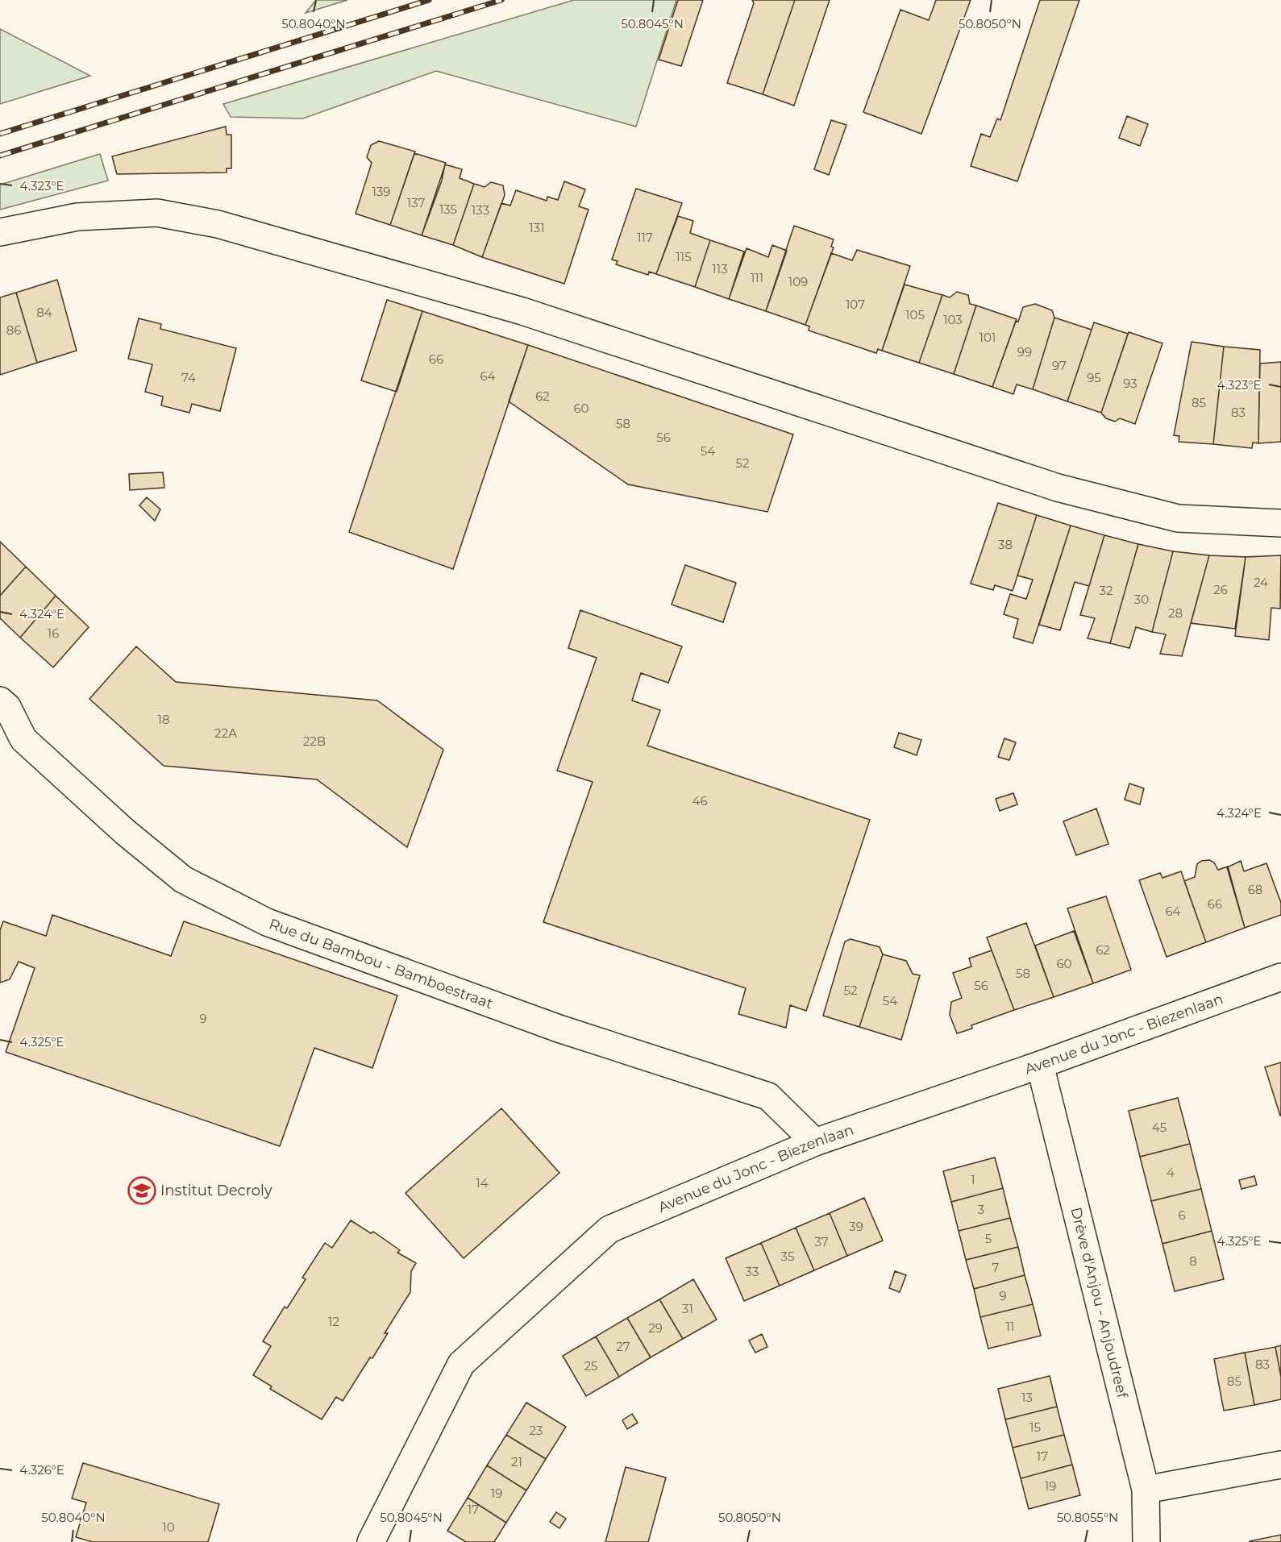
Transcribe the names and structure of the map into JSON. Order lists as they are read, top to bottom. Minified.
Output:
{"streets":{"street":["Rue du Bambou - Bamboestraat","Avenue du Jonc - Biezenlaan","Drève d'Anjou - Anjoudreef"]},"crossings":[["Rue du Bambou - Bamboestraat","Avenue du Jonc - Biezenlaan"],["Avenue du Jonc - Biezenlaan","Drève d'Anjou - Anjoudreef"]],"places":{"school or university":["Institut Decroly"]},"house_numbers":["139","137","135","133","131","117","115","113","111","109","107","84","105","103","86","101","99","66","97","64","74","95","93","62","85","60","83","58","56","54","52","38","24","26","32","30","28","16","18","22A","22B","46","68","66","64","62","60","58","56","52","54","9","45","4","1","14","3","6","39","5","37","35","8","7","33","9","31","12","11","29","27","83","25","85","13","15","23","17","21","19","19","17","10"],"coordinates":["50.8040°N","50.8045°N","50.8050°N","4.323°E","4.324°E","4.325°E","4.326°E","50.8055°N"]}
